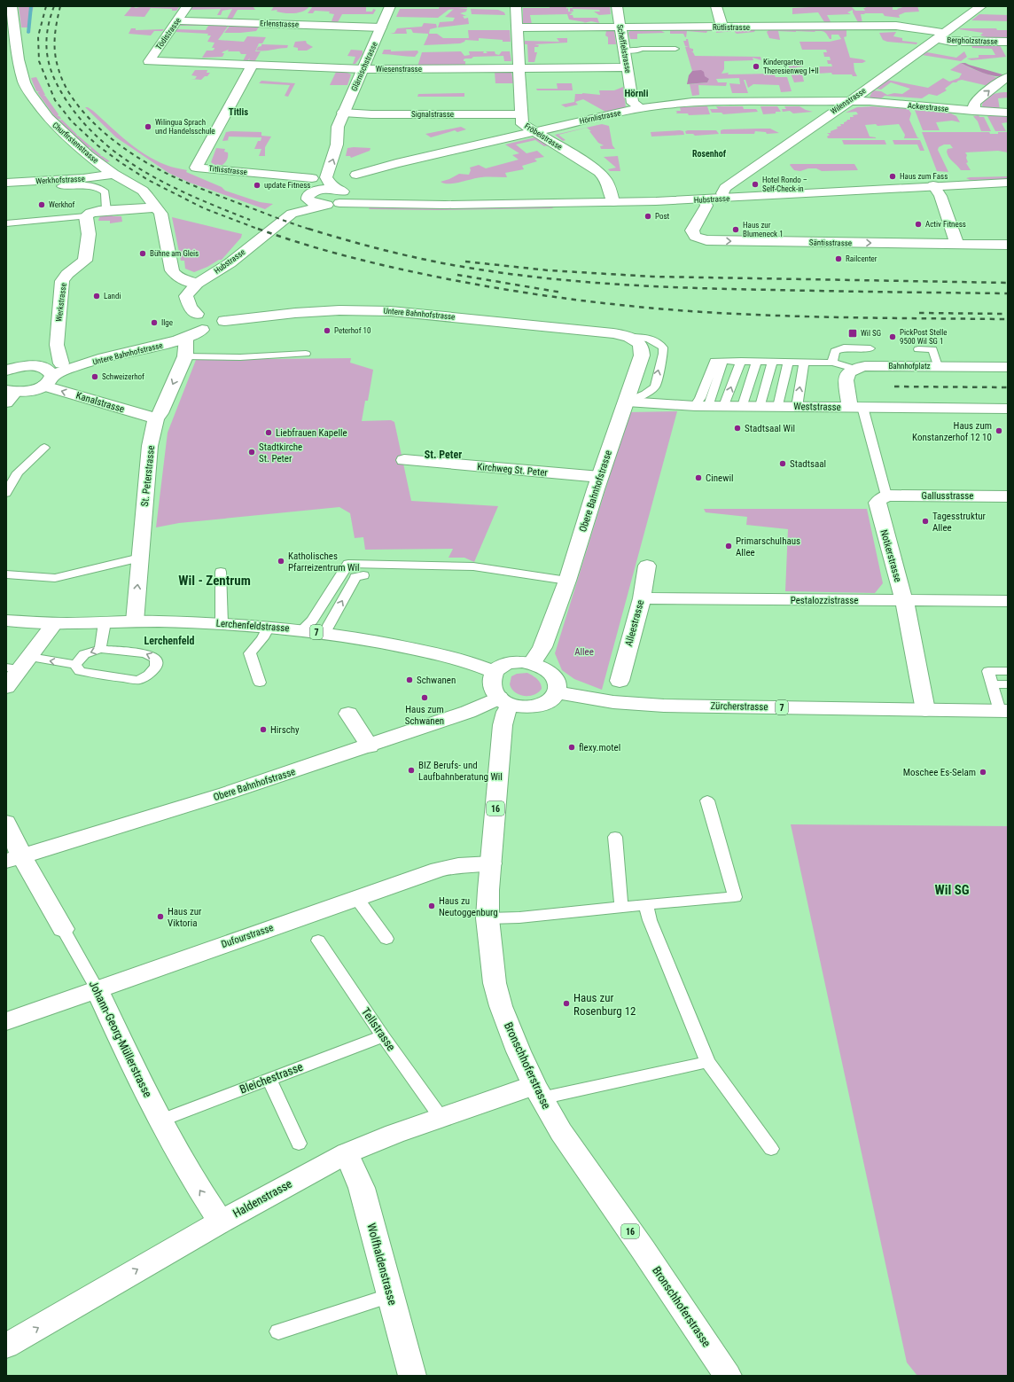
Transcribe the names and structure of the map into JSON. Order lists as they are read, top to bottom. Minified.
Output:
{"streets":{"street":["Erlenstrasse","Rütlistrasse","Tödistrasse","Bergholzstrasse","Scheffelstrasse","Glärnischstrasse","Wiesenstrasse","Wilenstrasse","Ackerstrasse","Signalstrasse","Hörnlistrasse","Fröbelstrasse","Churfirstenstrasse","Titlisstrasse","Werkhofstrasse","Hubstrasse","Säntisstrasse","Werkstrasse","Untere Bahnhofstrasse","Bahnhofplatz","Kanalstrasse","Weststrasse","Kirchweg St. Peter","St. Peterstrasse","Obere Bahnhofstrasse","Gallusstrasse","Notkerstrasse","Pestalozzistrasse","Alleestrasse","Lerchenfeldstrasse","7","Zürcherstrasse","16","Dufourstrasse","Johann-Georg-Müllerstrasse","Bronschhoferstrasse","Haldenstrasse","Wolfhaldenstrasse"],"lane":["Tellstrasse","Bleichestrasse"]},"crossings":[["Erlenstrasse","Tödistrasse"],["Erlenstrasse","Glärnischstrasse"],["Rütlistrasse","Bergholzstrasse"],["Rütlistrasse","Scheffelstrasse"],["Rütlistrasse","Wilenstrasse"],["Rütlistrasse","Fröbelstrasse"],["Tödistrasse","Wiesenstrasse"],["Bergholzstrasse","Wilenstrasse"],["Scheffelstrasse","Wiesenstrasse"],["Scheffelstrasse","Hörnlistrasse"],["Glärnischstrasse","Wiesenstrasse"],["Glärnischstrasse","Signalstrasse"],["Glärnischstrasse","Titlisstrasse"],["Glärnischstrasse","Hubstrasse"],["Wiesenstrasse","Fröbelstrasse"],["Wiesenstrasse","Titlisstrasse"],["Wilenstrasse","Ackerstrasse"],["Wilenstrasse","Hörnlistrasse"],["Wilenstrasse","Hubstrasse"],["Ackerstrasse","Hörnlistrasse"],["Signalstrasse","Fröbelstrasse"],["Hörnlistrasse","Fröbelstrasse"],["Fröbelstrasse","Hubstrasse"],["Churfirstenstrasse","Werkhofstrasse"],["Churfirstenstrasse","Hubstrasse"],["Hubstrasse","Säntisstrasse"],["Hubstrasse","Untere Bahnhofstrasse"],["Hubstrasse","St. Peterstrasse"],["Werkstrasse","Untere Bahnhofstrasse"],["Werkstrasse","Kanalstrasse"],["Untere Bahnhofstrasse","Kanalstrasse"],["Untere Bahnhofstrasse","St. Peterstrasse"],["Untere Bahnhofstrasse","Obere Bahnhofstrasse"],["Kanalstrasse","St. Peterstrasse"],["Weststrasse","Obere Bahnhofstrasse"],["Kirchweg St. Peter","Obere Bahnhofstrasse"],["St. Peterstrasse","Lerchenfeldstrasse"],["Obere Bahnhofstrasse","Lerchenfeldstrasse"],["Obere Bahnhofstrasse","Zürcherstrasse"],["Obere Bahnhofstrasse","Johann-Georg-Müllerstrasse"],["Obere Bahnhofstrasse","Bronschhoferstrasse"],["Gallusstrasse","Notkerstrasse"],["Notkerstrasse","Pestalozzistrasse"],["Notkerstrasse","Zürcherstrasse"],["Pestalozzistrasse","Alleestrasse"],["Lerchenfeldstrasse","Zürcherstrasse"],["Lerchenfeldstrasse","Bronschhoferstrasse"],["Zürcherstrasse","Bronschhoferstrasse"],["Dufourstrasse","Johann-Georg-Müllerstrasse"],["Dufourstrasse","Bronschhoferstrasse"],["Tellstrasse","Bleichestrasse"],["Tellstrasse","Haldenstrasse"],["Johann-Georg-Müllerstrasse","Bleichestrasse"],["Johann-Georg-Müllerstrasse","Haldenstrasse"],["Bronschhoferstrasse","Haldenstrasse"],["Haldenstrasse","Wolfhaldenstrasse"]],"one_way":["Säntisstrasse","Kanalstrasse","Haldenstrasse"],"districts":["Hörnli","Titlis","Rosenhof","St. Peter","Wil - Zentrum","Lerchenfeld","Wil SG"],"parks":["Allee"],"places":{"other":["Kindergarten Theresienweg I+II","Wilingua Sprach und Handelsschule","Haus zum Fass","Hotel Rondo – Self-Check-in","update Fitness","Werkhof","Post","Activ Fitness","Haus zur Blumeneck 1","Bühne am Gleis","Railcenter","Landi","Ilge","Peterhof 10","PickPost Stelle 9500 Wil SG 1","Schweizerhof","Stadtsaal Wil","Haus zum Konstanzerhof 12 10","Liebfrauen Kapelle","Stadtkirche St. Peter","Stadtsaal","Cinewil","Tagesstruktur Allee","Primarschulhaus Allee","Katholisches Pfarreizentrum Wil","Schwanen","Haus zum Schwanen","Hirschy","flexy.motel","BIZ Berufs- und Laufbahnberatung Wil","Moschee Es-Selam","Haus zu Neutoggenburg","Haus zur Viktoria","Haus zur Rosenburg 12"],"transit":["Wil SG"]}}
